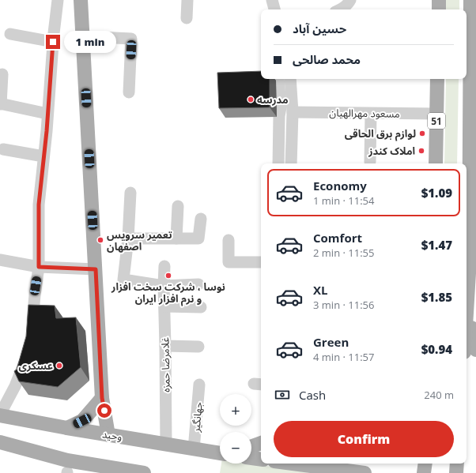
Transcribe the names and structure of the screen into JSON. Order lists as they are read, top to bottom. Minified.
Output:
{"streets":{"main road":["51","وحید"],"street":["مسعود مهرالهیان","غلامرضا حمزه","جهانگیر"]},"crossings":[["مسعود مهرالهیان","51"],["غلامرضا حمزه","وحید"],["جهانگیر","وحید"]],"places":["مدرسه","لوازم برق الحاقی","املاک کندز","تعمیر سرویس اصفهان","نوسا ، شرکت سخت افزار و نرم افزار ایران","عسکری"],"page":{"banner":["حسین آباد","محمد صالحی"],"bubble":"1 min","list":[{"name":"Economy","note":"1 min · 11:54","value":"$1.09"},{"name":"Comfort","note":"2 min · 11:55","value":"$1.47"},{"name":"XL","note":"3 min · 11:56","value":"$1.85"},{"name":"Green","note":"4 min · 11:57","value":"$0.94"}],"pay":["Cash","240 m"],"map_buttons":["+","−"],"buttons":"Confirm"}}
